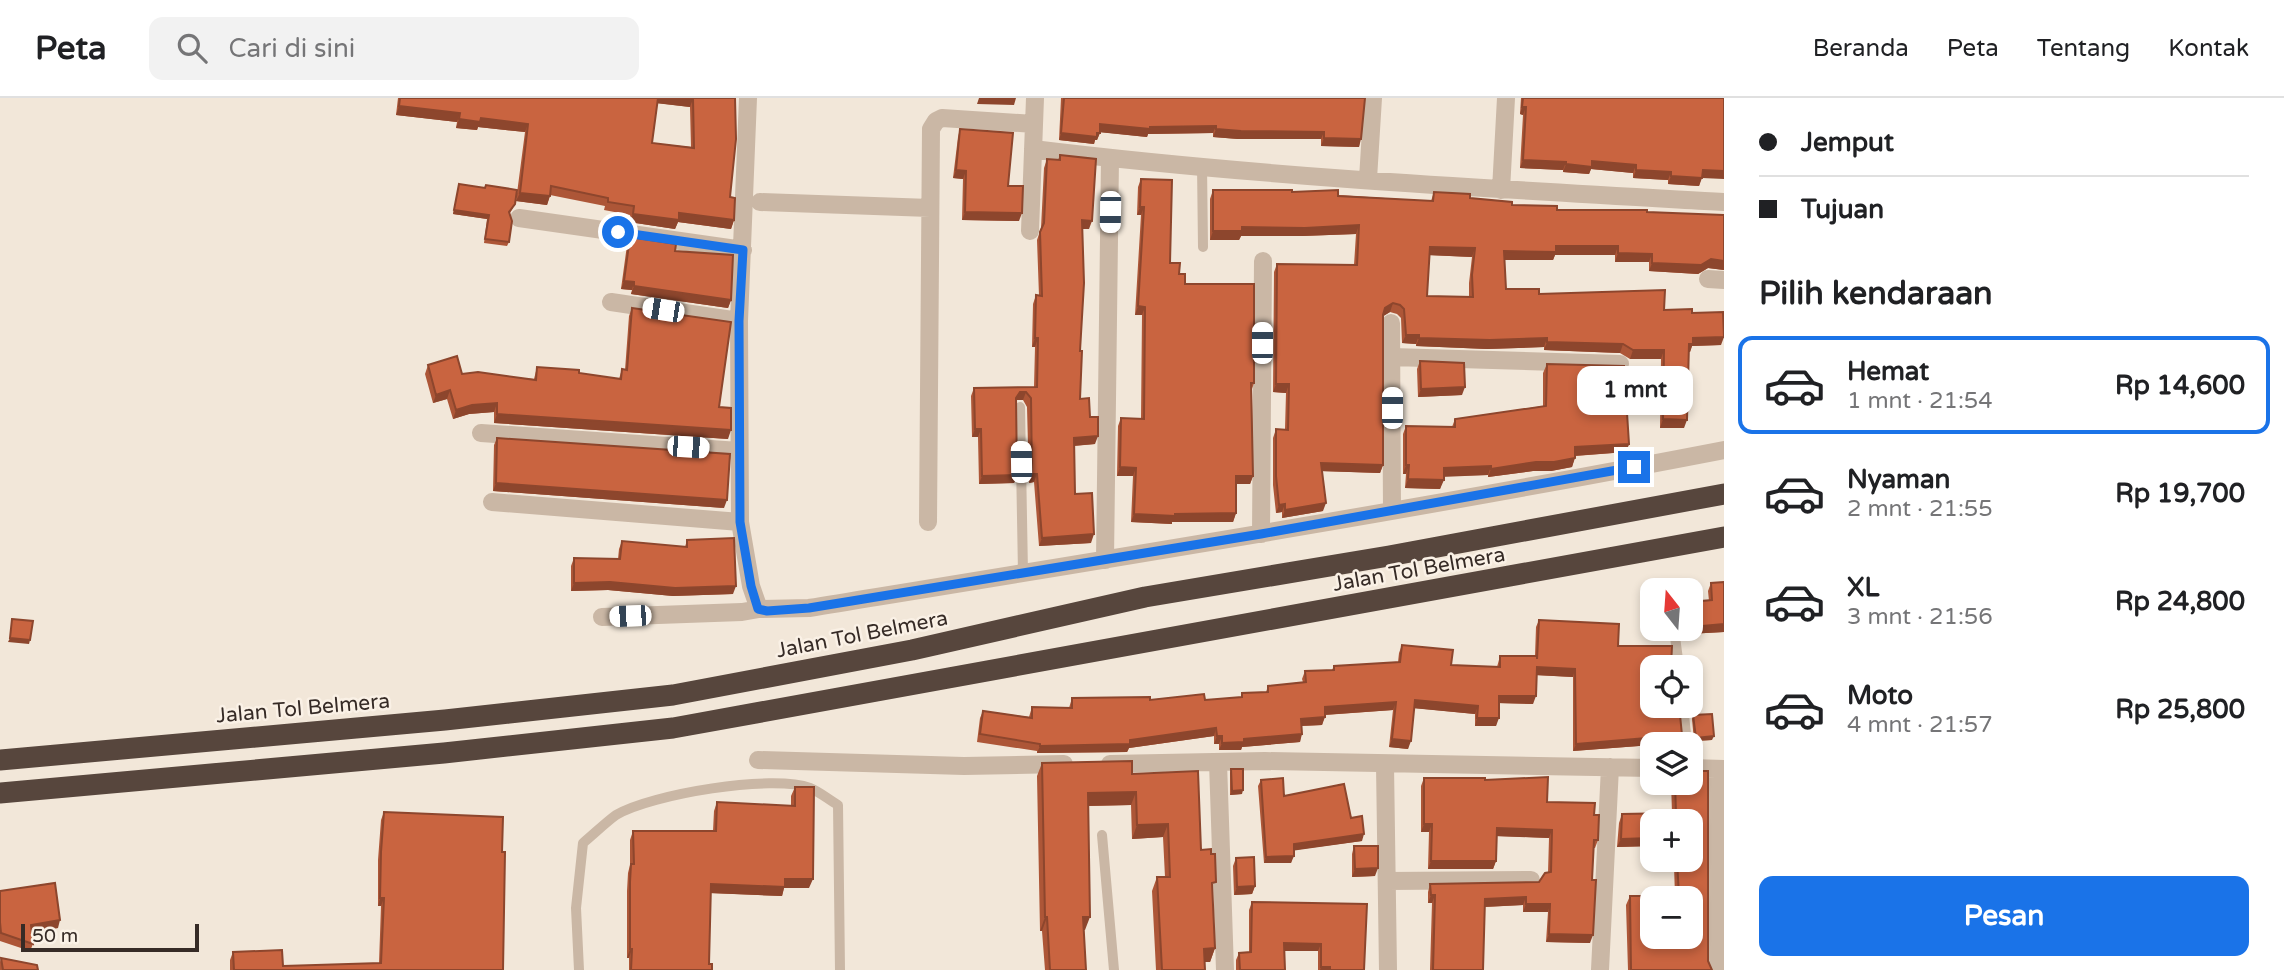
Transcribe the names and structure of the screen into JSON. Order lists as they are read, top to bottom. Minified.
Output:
{"streets":{"highway":["Jalan Tol Belmera"]},"scale_bar":"50 m","north":"top","page":{"header":"Peta","search":"Cari di sini","nav":["Beranda","Peta","Tentang","Kontak"],"banner":["Jemput","Tujuan"],"heading":"Pilih kendaraan","list":[{"name":"Hemat","note":"1 mnt · 21:54","value":"Rp 14,600"},{"name":"Nyaman","note":"2 mnt · 21:55","value":"Rp 19,700"},{"name":"XL","note":"3 mnt · 21:56","value":"Rp 24,800"},{"name":"Moto","note":"4 mnt · 21:57","value":"Rp 25,800"}],"bubble":"1 mnt","map_buttons":["+","−"],"buttons":"Pesan","scale":"50 m"}}
